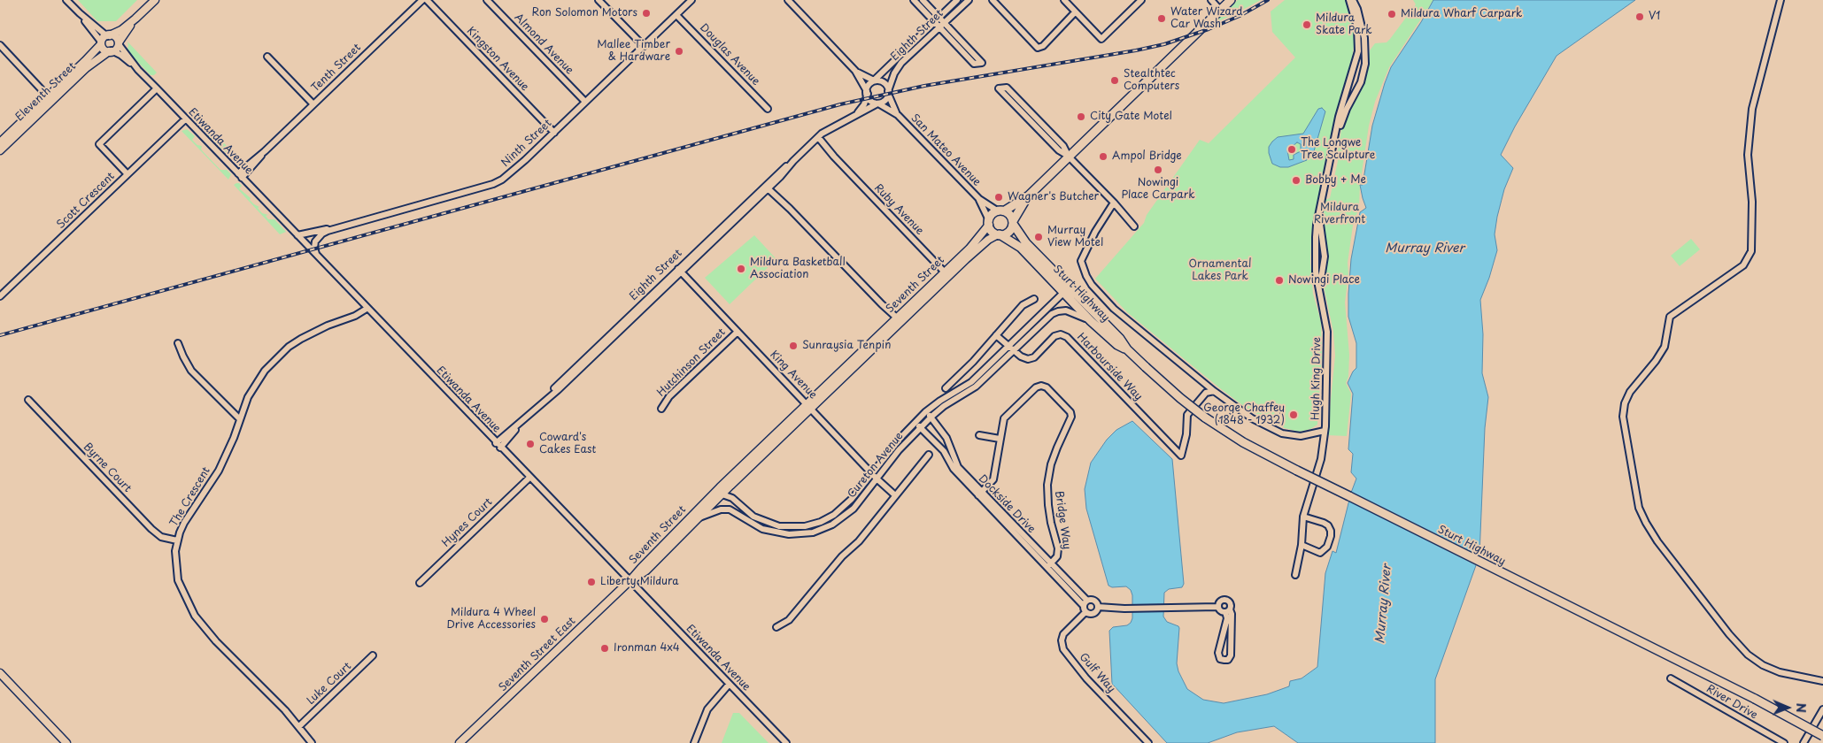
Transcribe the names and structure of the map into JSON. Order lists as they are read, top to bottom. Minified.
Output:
{"streets":{"highway":["Sturt Highway"],"main road":["Eleventh Street","Seventh Street","Seventh Street East"],"street":["Eighth Street","Almond Avenue","Douglas Avenue","Kingston Avenue","Tenth Street","Etiwanda Avenue","Ninth Street","San Mateo Avenue","Scott Crescent","Ruby Avenue","Hutchinson Street","Harbourside Way","King Avenue","Hugh King Drive","Cureton Avenue","Byrne Court","The Crescent","Dockside Drive","Bridge Way","Hynes Court","Gulf Way","Luke Court","River Drive"]},"crossings":[["Eighth Street","Etiwanda Avenue"],["Eighth Street","San Mateo Avenue"],["Eighth Street","Ruby Avenue"],["Eighth Street","King Avenue"],["Almond Avenue","Ninth Street"],["Douglas Avenue","Ninth Street"],["Kingston Avenue","Ninth Street"],["Tenth Street","Etiwanda Avenue"],["Eleventh Street","Etiwanda Avenue"],["Etiwanda Avenue","Ninth Street"],["Etiwanda Avenue","Scott Crescent"],["Etiwanda Avenue","Seventh Street"],["Etiwanda Avenue","The Crescent"],["Etiwanda Avenue","Hynes Court"],["Etiwanda Avenue","Seventh Street East"],["San Mateo Avenue","Seventh Street"],["San Mateo Avenue","Sturt Highway"],["Ruby Avenue","Seventh Street"],["Seventh Street","Sturt Highway"],["Seventh Street","King Avenue"],["Seventh Street","Cureton Avenue"],["Seventh Street","Seventh Street East"],["Sturt Highway","Cureton Avenue"],["Hutchinson Street","King Avenue"],["Harbourside Way","Cureton Avenue"],["King Avenue","Cureton Avenue"],["Cureton Avenue","Dockside Drive"],["Byrne Court","The Crescent"],["The Crescent","Luke Court"],["Dockside Drive","Bridge Way"],["Dockside Drive","Gulf Way"]],"water":["Murray River"],"parks":["Mildura Riverfront","Ornamental Lakes Park"],"places":["Ron Solomon Motors","Mildura Wharf Carpark","V1","Water Wizard Car Wash","Mildura Skate Park","Mallee Timber & Hardware","Stealthtec Computers","City Gate Motel","The Longwe Tree Sculpture","Ampol Bridge","Nowingi Place Carpark","Bobby + Me","Wagner's Butcher","Murray View Motel","Mildura Basketball Association","Nowingi Place","Sunraysia Tenpin","George Chaffey (1848 - 1932)","Coward's Cakes East","Liberty Mildura","Mildura 4 Wheel Drive Accessories","Ironman 4x4"],"north":"right"}
